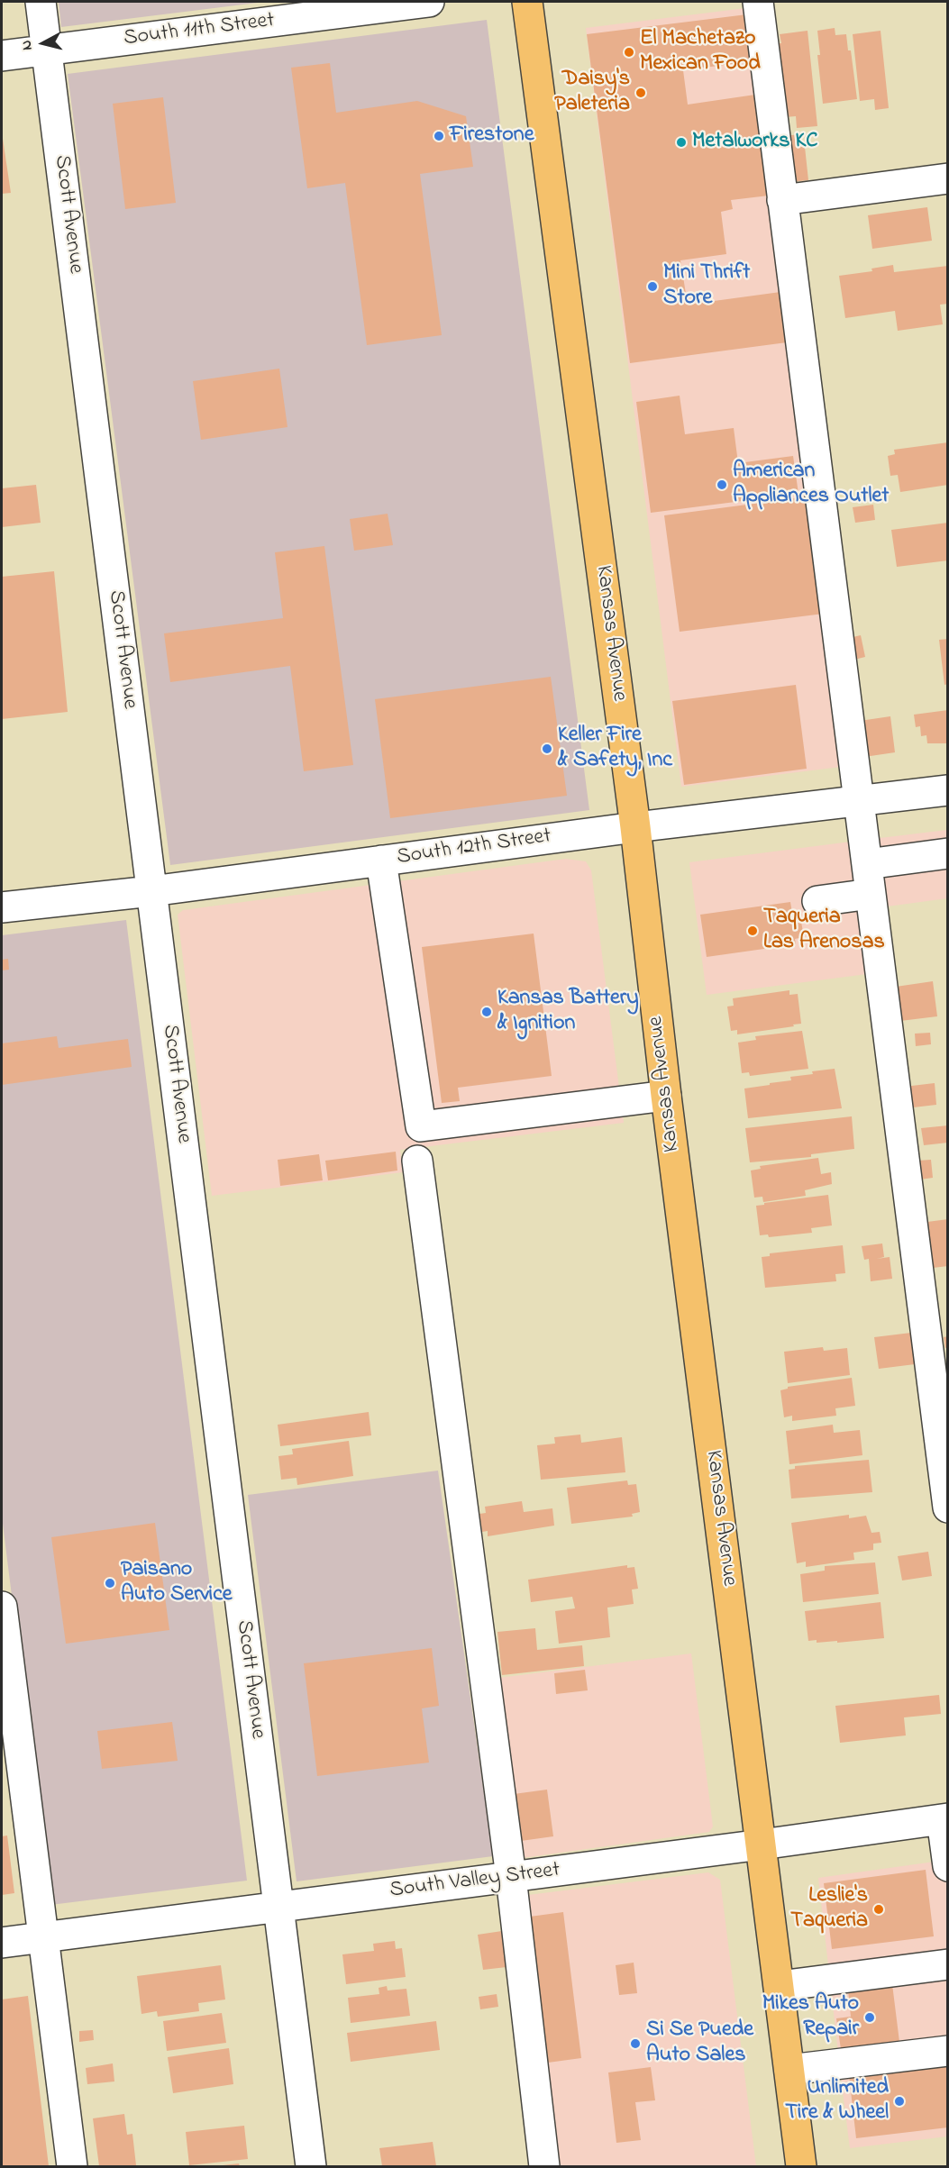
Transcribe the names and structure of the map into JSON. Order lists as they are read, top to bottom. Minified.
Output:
{"streets":{"main road":["Kansas Avenue"],"street":["South 11th Street","Scott Avenue","South 12th Street","South Valley Street"]},"crossings":[["South 11th Street","Scott Avenue"],["Scott Avenue","South 12th Street"],["Scott Avenue","South Valley Street"],["Kansas Avenue","South 12th Street"],["Kansas Avenue","South Valley Street"]],"places":["El Machetazo Mexican Food","Daisy's Paleteria","Firestone","Metalworks KC","Mini Thrift Store","American Appliances Outlet","Keller Fire & Safety, Inc","Taqueria Las Arenosas","Kansas Battery & Ignition","Paisano Auto Service","Leslie's Taqueria","Mikes Auto Repair","Si Se Puede Auto Sales","Unlimited Tire & Wheel"],"north":"left"}
